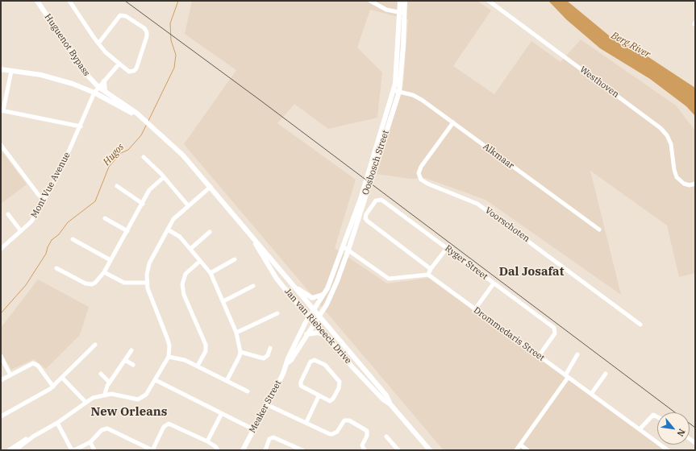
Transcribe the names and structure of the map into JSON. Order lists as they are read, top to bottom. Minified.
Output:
{"streets":{"main road":["Huguenot Bypass","Oosbosch Street","Jan van Riebeeck Drive","Meaker Street"],"street":["Westhoven","Alkmaar","Mont Vue Avenue","Voorschoten","Ryger Street","Drommedaris Street"]},"crossings":[["Huguenot Bypass","Mont Vue Avenue"],["Huguenot Bypass","Jan van Riebeeck Drive"],["Alkmaar","Oosbosch Street"],["Alkmaar","Voorschoten"],["Oosbosch Street","Jan van Riebeeck Drive"],["Oosbosch Street","Meaker Street"],["Mont Vue Avenue","Jan van Riebeeck Drive"],["Ryger Street","Drommedaris Street"],["Jan van Riebeeck Drive","Meaker Street"]],"districts":["Dal Josafat","New Orleans"],"water":["Berg River","Hugos"],"north":"bottom right"}
